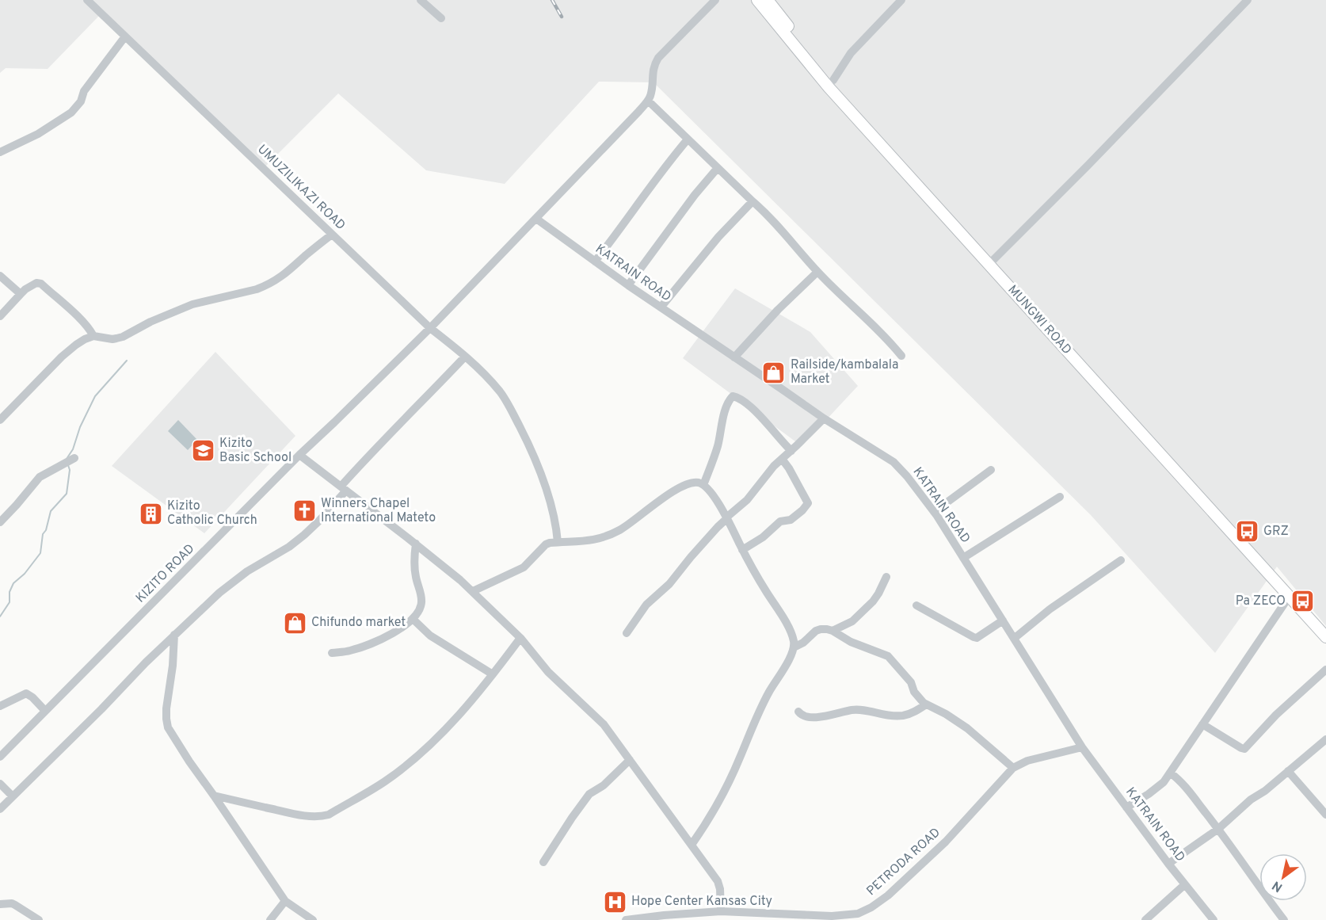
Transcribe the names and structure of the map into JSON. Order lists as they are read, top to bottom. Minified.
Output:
{"streets":{"main road":["MUNGWI ROAD"],"street":["UMUZILIKAZI ROAD","KATRAIN ROAD","KIZITO ROAD","PETRODA ROAD"]},"crossings":[["UMUZILIKAZI ROAD","KIZITO ROAD"],["KATRAIN ROAD","KIZITO ROAD"],["KATRAIN ROAD","PETRODA ROAD"]],"places":{"shop":["Railside/kambalala Market","Chifundo market"],"school or university":["Kizito Basic School"],"church":["Winners Chapel International Mateto"],"building":["Kizito Catholic Church"],"bus stop":["GRZ","Pa ZECO"],"hospital":["Hope Center Kansas City"]},"north":"bottom left"}
